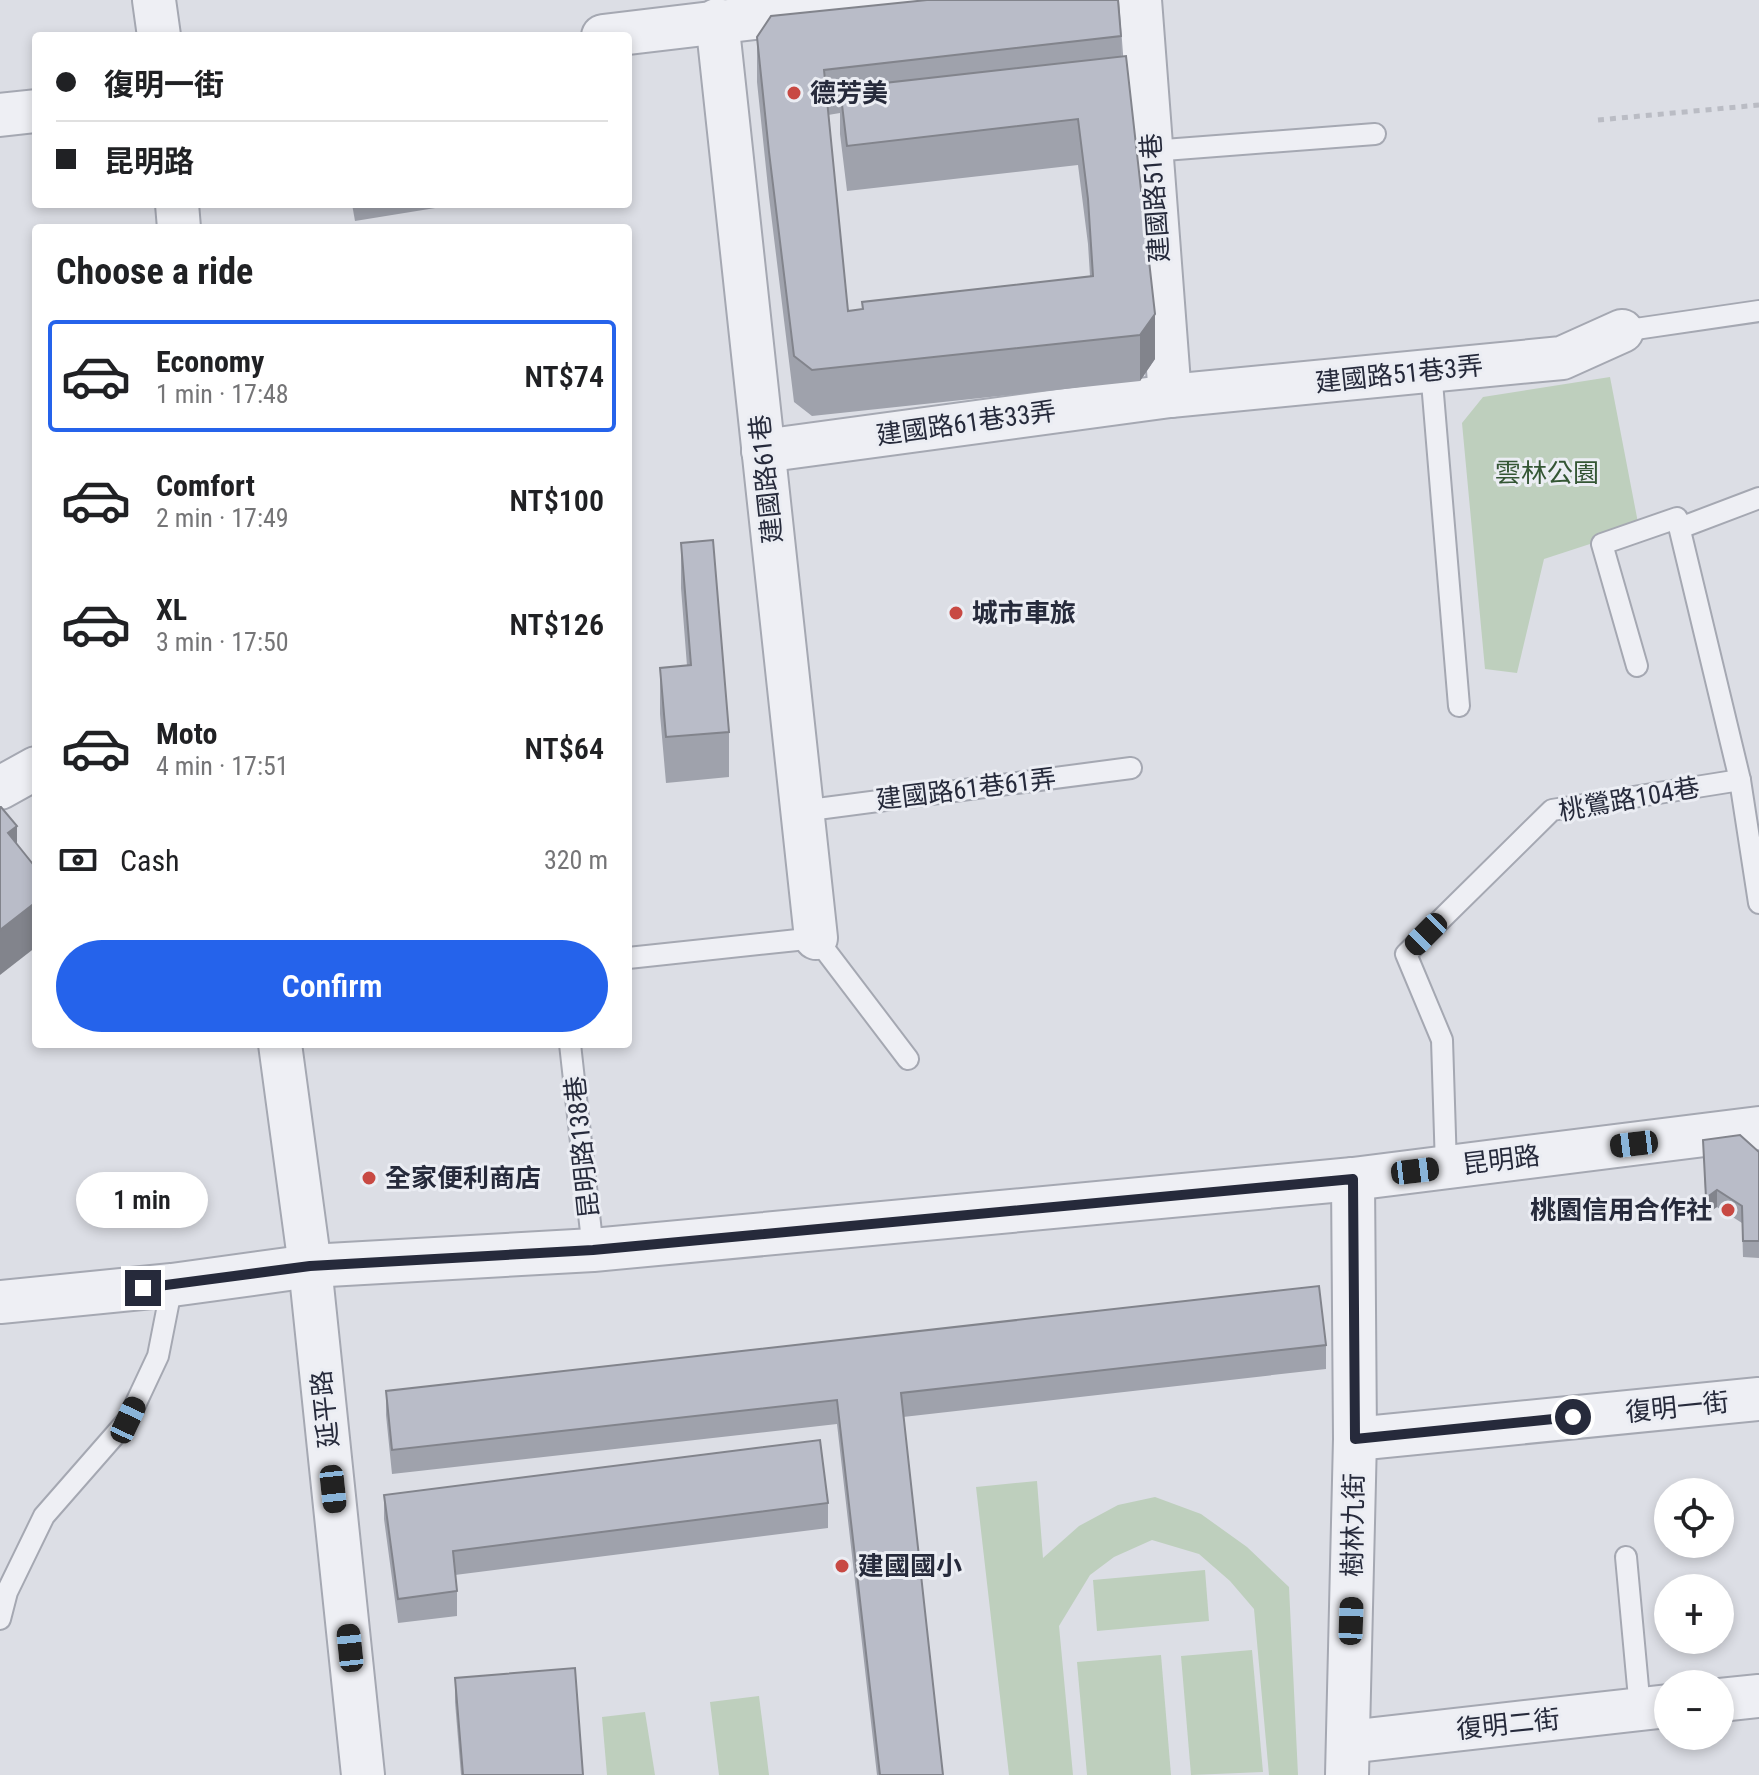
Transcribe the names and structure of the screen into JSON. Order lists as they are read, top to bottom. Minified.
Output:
{"streets":{"street":["建國路51巷","建國路51巷3弄","建國路61巷33弄","建國路61巷","昆明路","復明一街","延平路","樹林九街","復明二街"],"lane":["建國路61巷61弄","桃鶯路104巷","昆明路138巷"]},"crossings":[["建國路51巷","建國路51巷3弄"],["建國路51巷","建國路61巷33弄"],["建國路51巷3弄","建國路61巷33弄"],["建國路61巷33弄","建國路61巷"],["建國路61巷","建國路61巷61弄"],["桃鶯路104巷","昆明路"],["昆明路138巷","昆明路"],["昆明路","延平路"],["昆明路","樹林九街"],["復明一街","樹林九街"],["樹林九街","復明二街"]],"parks":["雲林公園"],"places":["德芳美","城市車旅","全家便利商店","桃園信用合作社","建國國小"],"page":{"banner":["復明一街","昆明路"],"heading":"Choose a ride","list":[{"name":"Economy","note":"1 min · 17:48","value":"NT$74"},{"name":"Comfort","note":"2 min · 17:49","value":"NT$100"},{"name":"XL","note":"3 min · 17:50","value":"NT$126"},{"name":"Moto","note":"4 min · 17:51","value":"NT$64"}],"pay":["Cash","320 m"],"buttons":"Confirm","bubble":"1 min","map_buttons":["+","−"]}}
